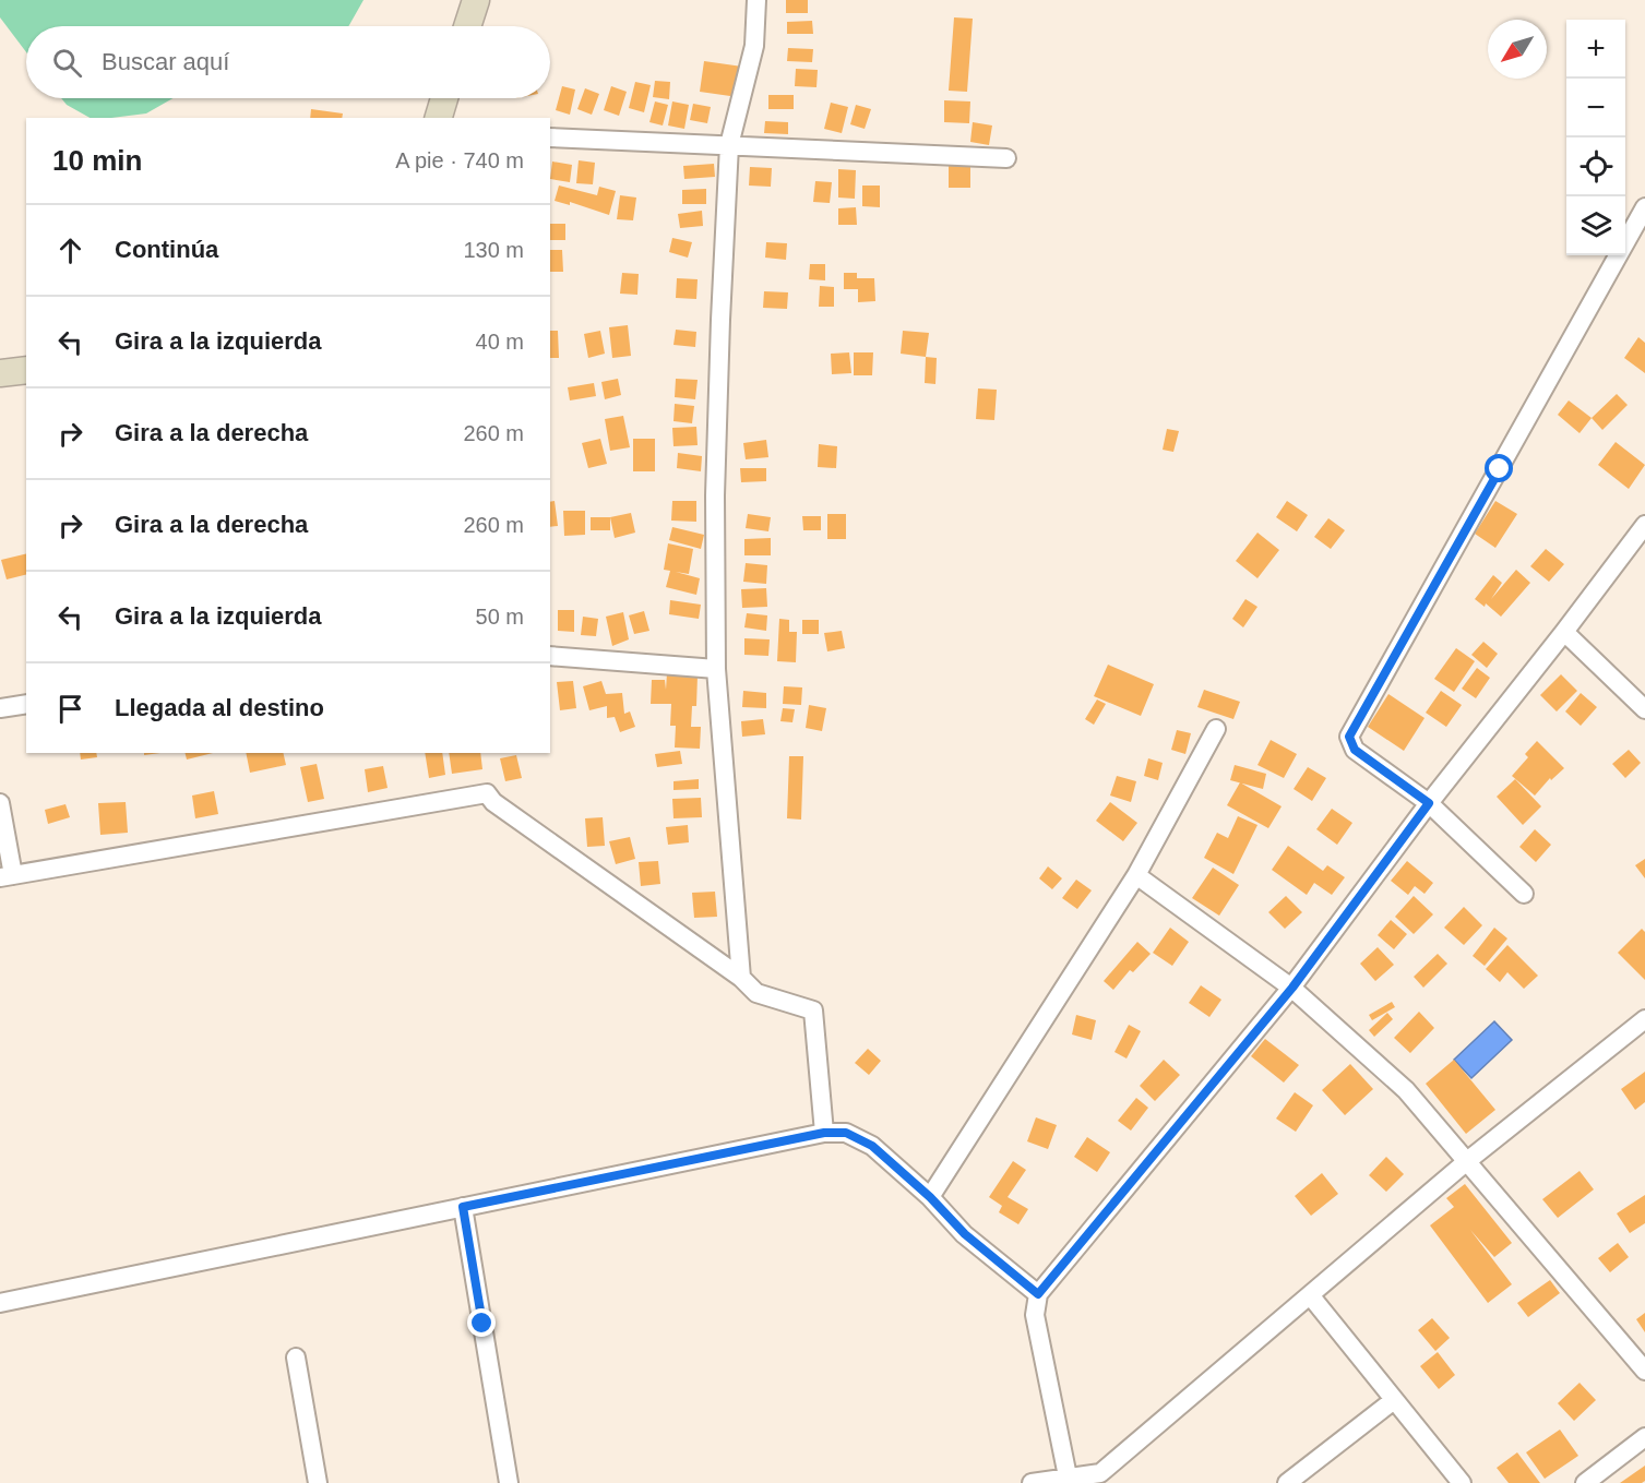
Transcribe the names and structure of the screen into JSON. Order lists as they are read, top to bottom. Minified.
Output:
{"north":"bottom left","page":{"map_buttons":["+","−"],"search":"Buscar aquí","heading":["10 min","A pie · 740 m"],"list":[["Continúa","130 m"],["Gira a la izquierda","40 m"],["Gira a la derecha","260 m"],["Gira a la derecha","260 m"],["Gira a la izquierda","50 m"],"Llegada al destino"]}}
